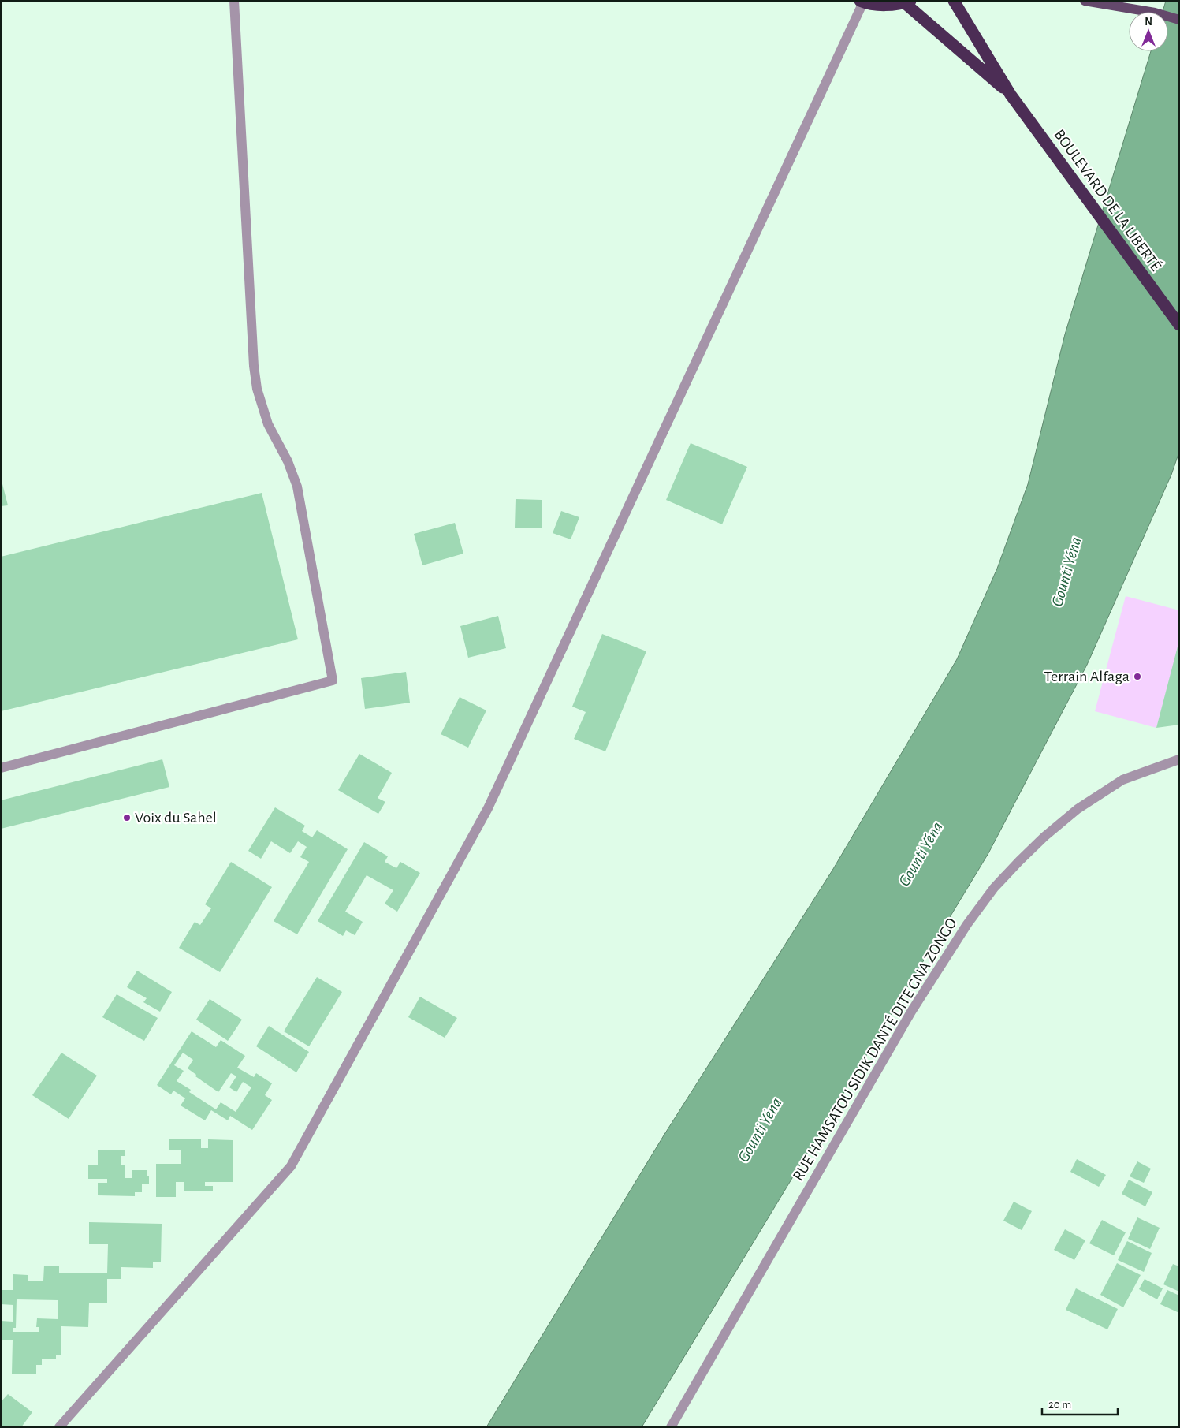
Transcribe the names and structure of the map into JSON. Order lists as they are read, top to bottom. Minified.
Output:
{"streets":{"highway":["BOULEVARD DE LA LIBERTÉ"],"street":["RUE HAMSATOU SIDIK DANTÉ DITE GNA ZONGO"]},"water":["Gounti Yéna"],"places":["Terrain Alfaga","Voix du Sahel"],"scale_bar":"20 m","north":"top"}
